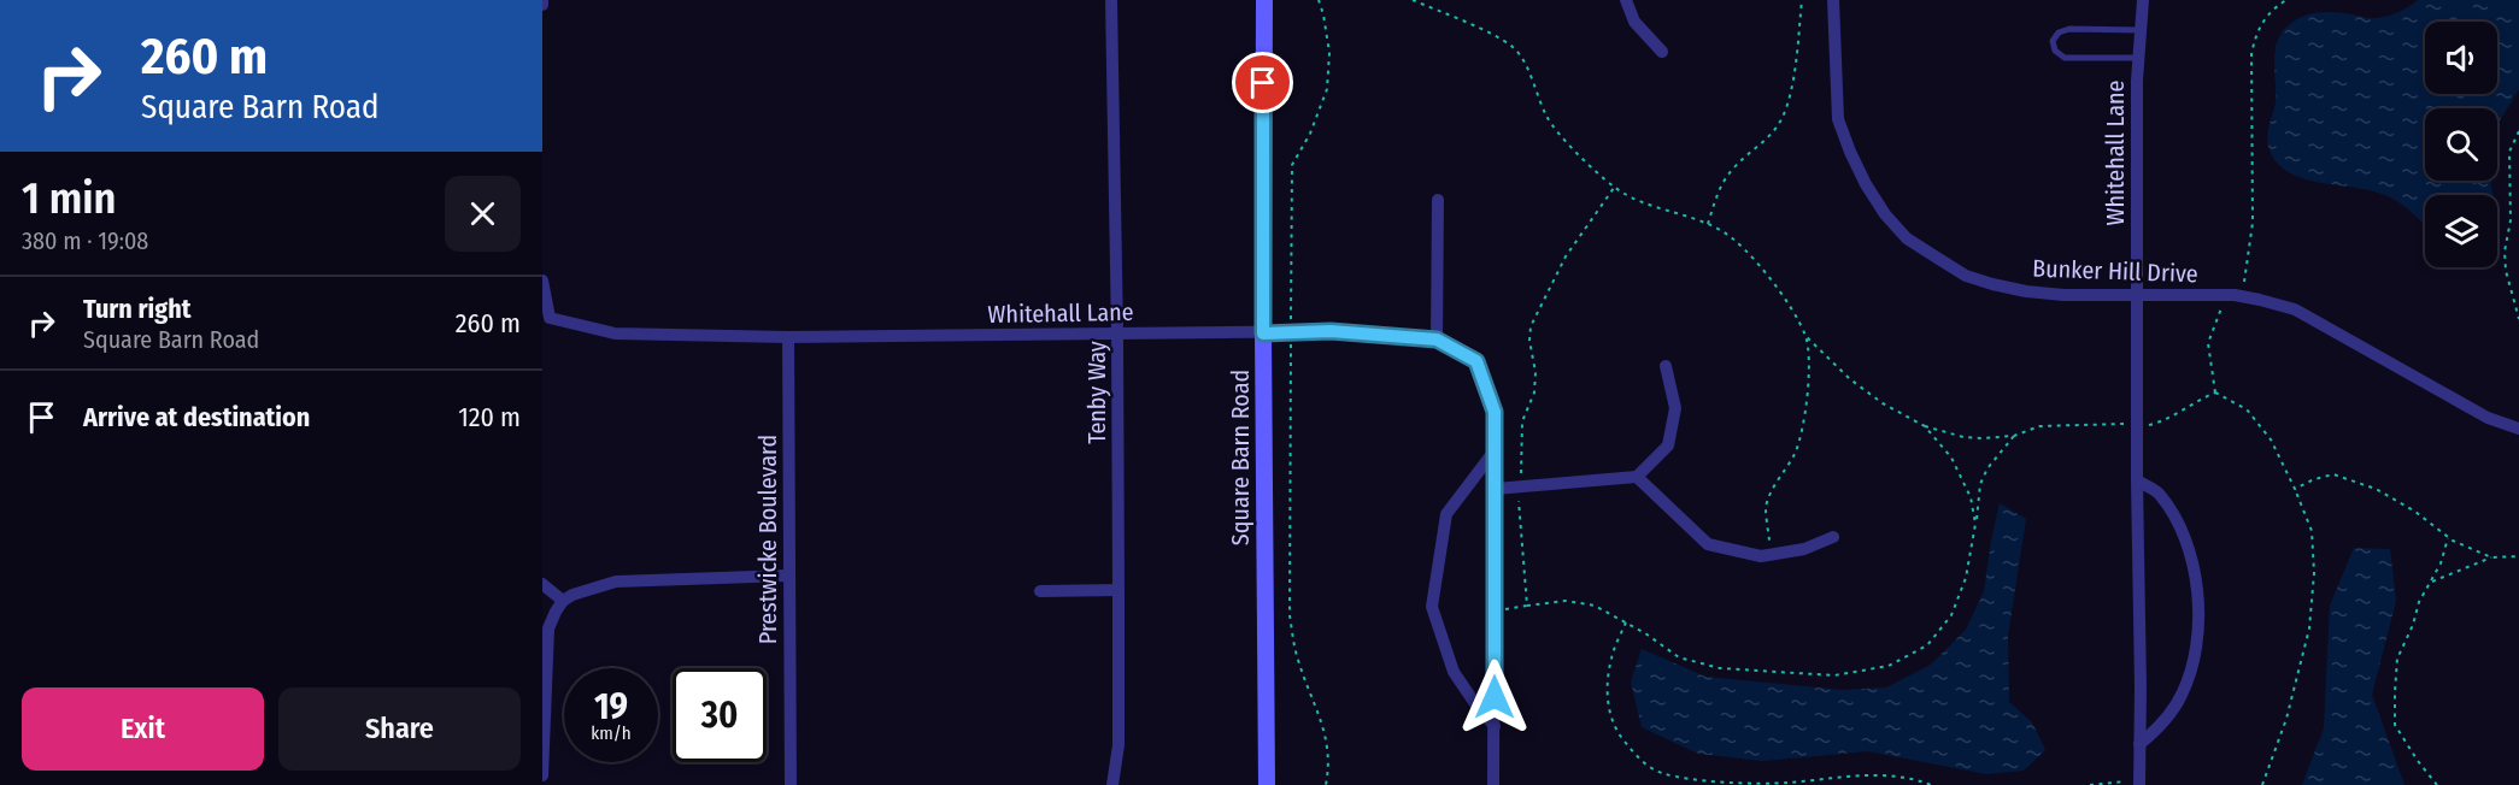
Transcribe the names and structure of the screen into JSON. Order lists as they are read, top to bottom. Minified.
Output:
{"streets":{"street":["Whitehall Lane","Bunker Hill Drive","Tenby Way","Square Barn Road","Prestwicke Boulevard"]},"crossings":[["Whitehall Lane","Bunker Hill Drive"],["Whitehall Lane","Tenby Way"],["Whitehall Lane","Square Barn Road"],["Whitehall Lane","Prestwicke Boulevard"]],"page":{"turn":["260 m","Square Barn Road"],"heading":["1 min","380 m · 19:08"],"list":[{"name":"Turn right","note":"Square Barn Road","value":"260 m"},{"name":"Arrive at destination","value":"120 m"}],"speed":"19 km/h","limit":"30","buttons":["Exit","Share"]}}
